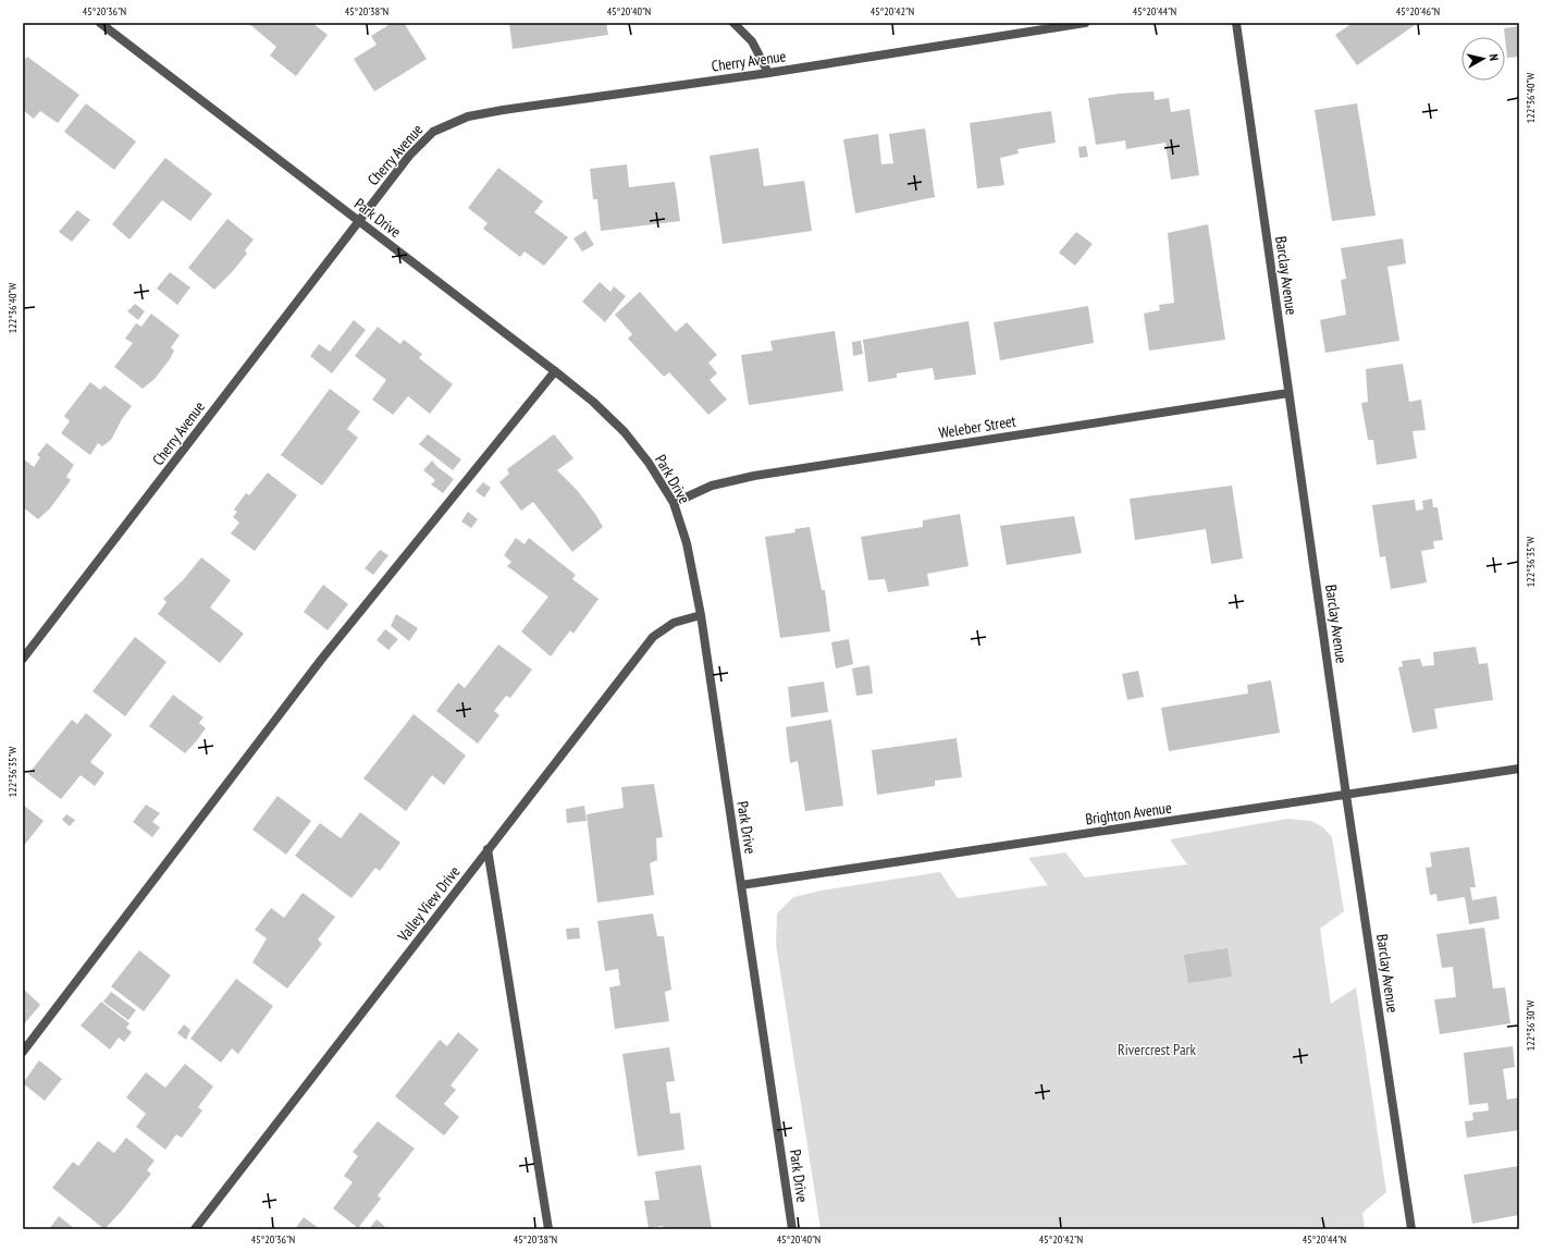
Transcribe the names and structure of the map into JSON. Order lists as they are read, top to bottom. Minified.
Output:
{"streets":{"street":["Cherry Avenue","Park Drive","Barclay Avenue","Weleber Street","Brighton Avenue","Valley View Drive"]},"crossings":[["Cherry Avenue","Park Drive"],["Park Drive","Weleber Street"],["Park Drive","Brighton Avenue"],["Park Drive","Valley View Drive"],["Barclay Avenue","Weleber Street"],["Barclay Avenue","Brighton Avenue"]],"parks":["Rivercrest Park"],"north":"right","coordinates":["45°20'36\"N","45°20'38\"N","45°20'40\"N","45°20'42\"N","45°20'44\"N","45°20'46\"N","122°36'40\"W","122°36'35\"W","122°36'30\"W"]}
